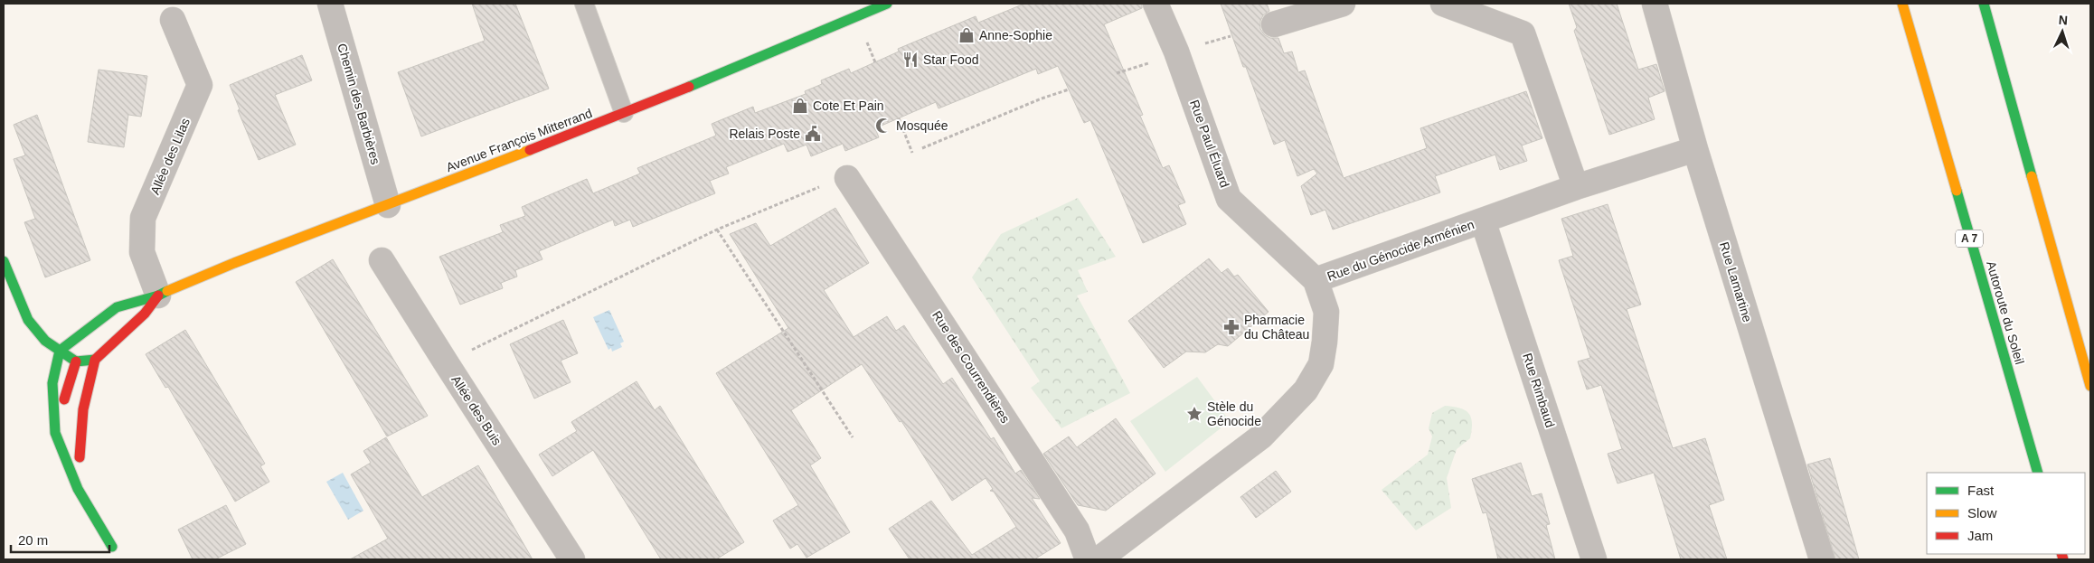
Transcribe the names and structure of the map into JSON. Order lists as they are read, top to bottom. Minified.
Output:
{"streets":{"main road":["Avenue François Mitterrand","A 7","Autoroute du Soleil"],"street":["Chemin des Barbières","Rue Paul Éluard","Allée des Lilas","Rue du Génocide Arménien","Rue Lamartine","Rue des Courrendières","Rue Rimbaud","Allée des Buis"]},"crossings":[["Chemin des Barbières","Avenue François Mitterrand"],["Avenue François Mitterrand","Allée des Lilas"],["Rue Paul Éluard","Rue du Génocide Arménien"],["Rue du Génocide Arménien","Rue Lamartine"],["Rue du Génocide Arménien","Rue Rimbaud"]],"places":{"shop":["Anne-Sophie","Cote Et Pain"],"restaurant":["Star Food"],"mosque":["Mosquée"],"public building":["Relais Poste"],"pharmacy":["Pharmacie du Château"],"place":["Stèle du Génocide"]},"legend":["Fast","Slow","Jam"],"scale_bar":"20 m","north":"top"}
